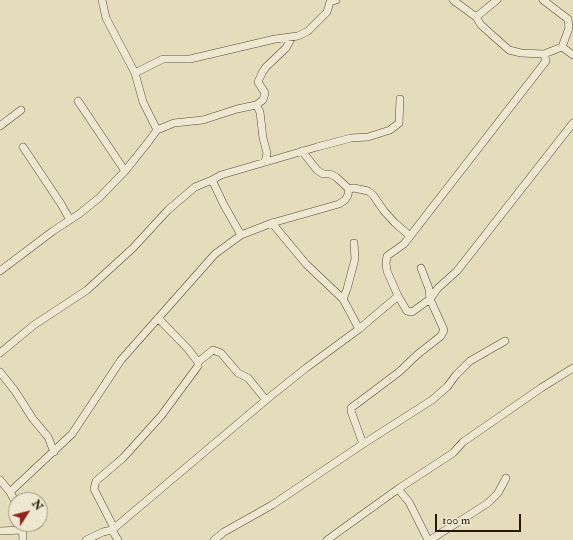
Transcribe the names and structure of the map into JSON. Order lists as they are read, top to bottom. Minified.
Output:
{"scale_bar":"100 m","north":"top right"}
